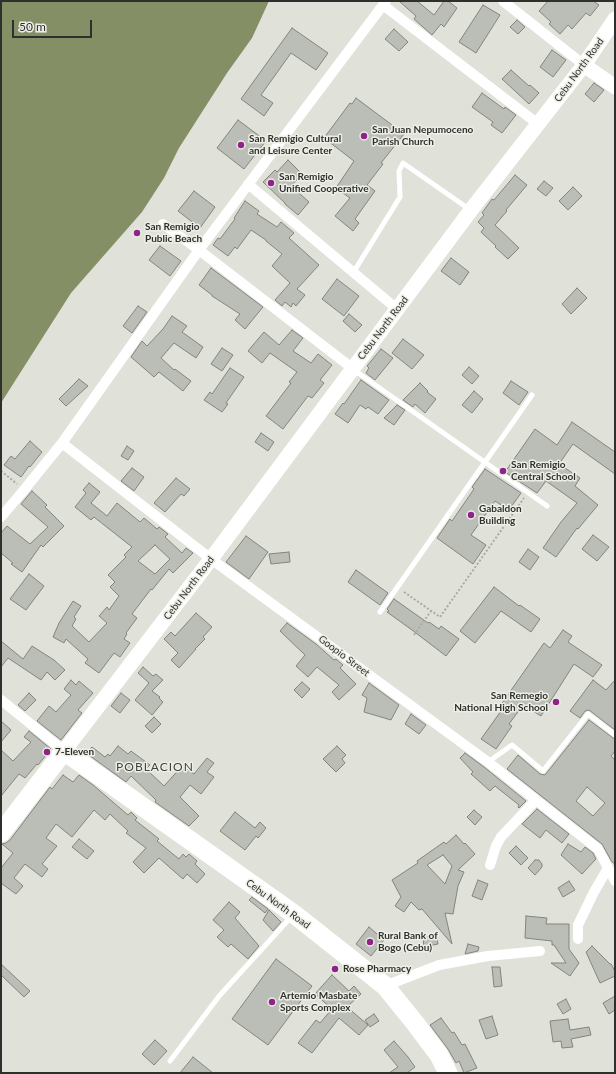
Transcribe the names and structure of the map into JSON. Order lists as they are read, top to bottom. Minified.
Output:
{"streets":{"highway":["Cebu North Road"],"street":["Goopio Street"]},"crossings":[["Cebu North Road","Goopio Street"]],"districts":["POBLACION"],"places":["San Juan Nepumoceno Parish Church","San Remigio Cultural and Leisure Center","San Remigio Unified Cooperative","San Remigio Public Beach","San Remigio Central School","Gabaldon Building","San Remegio National High School","7-Eleven","Rural Bank of Bogo (Cebu)","Rose Pharmacy","Artemio Masbate Sports Complex"],"scale_bar":"50 m"}
